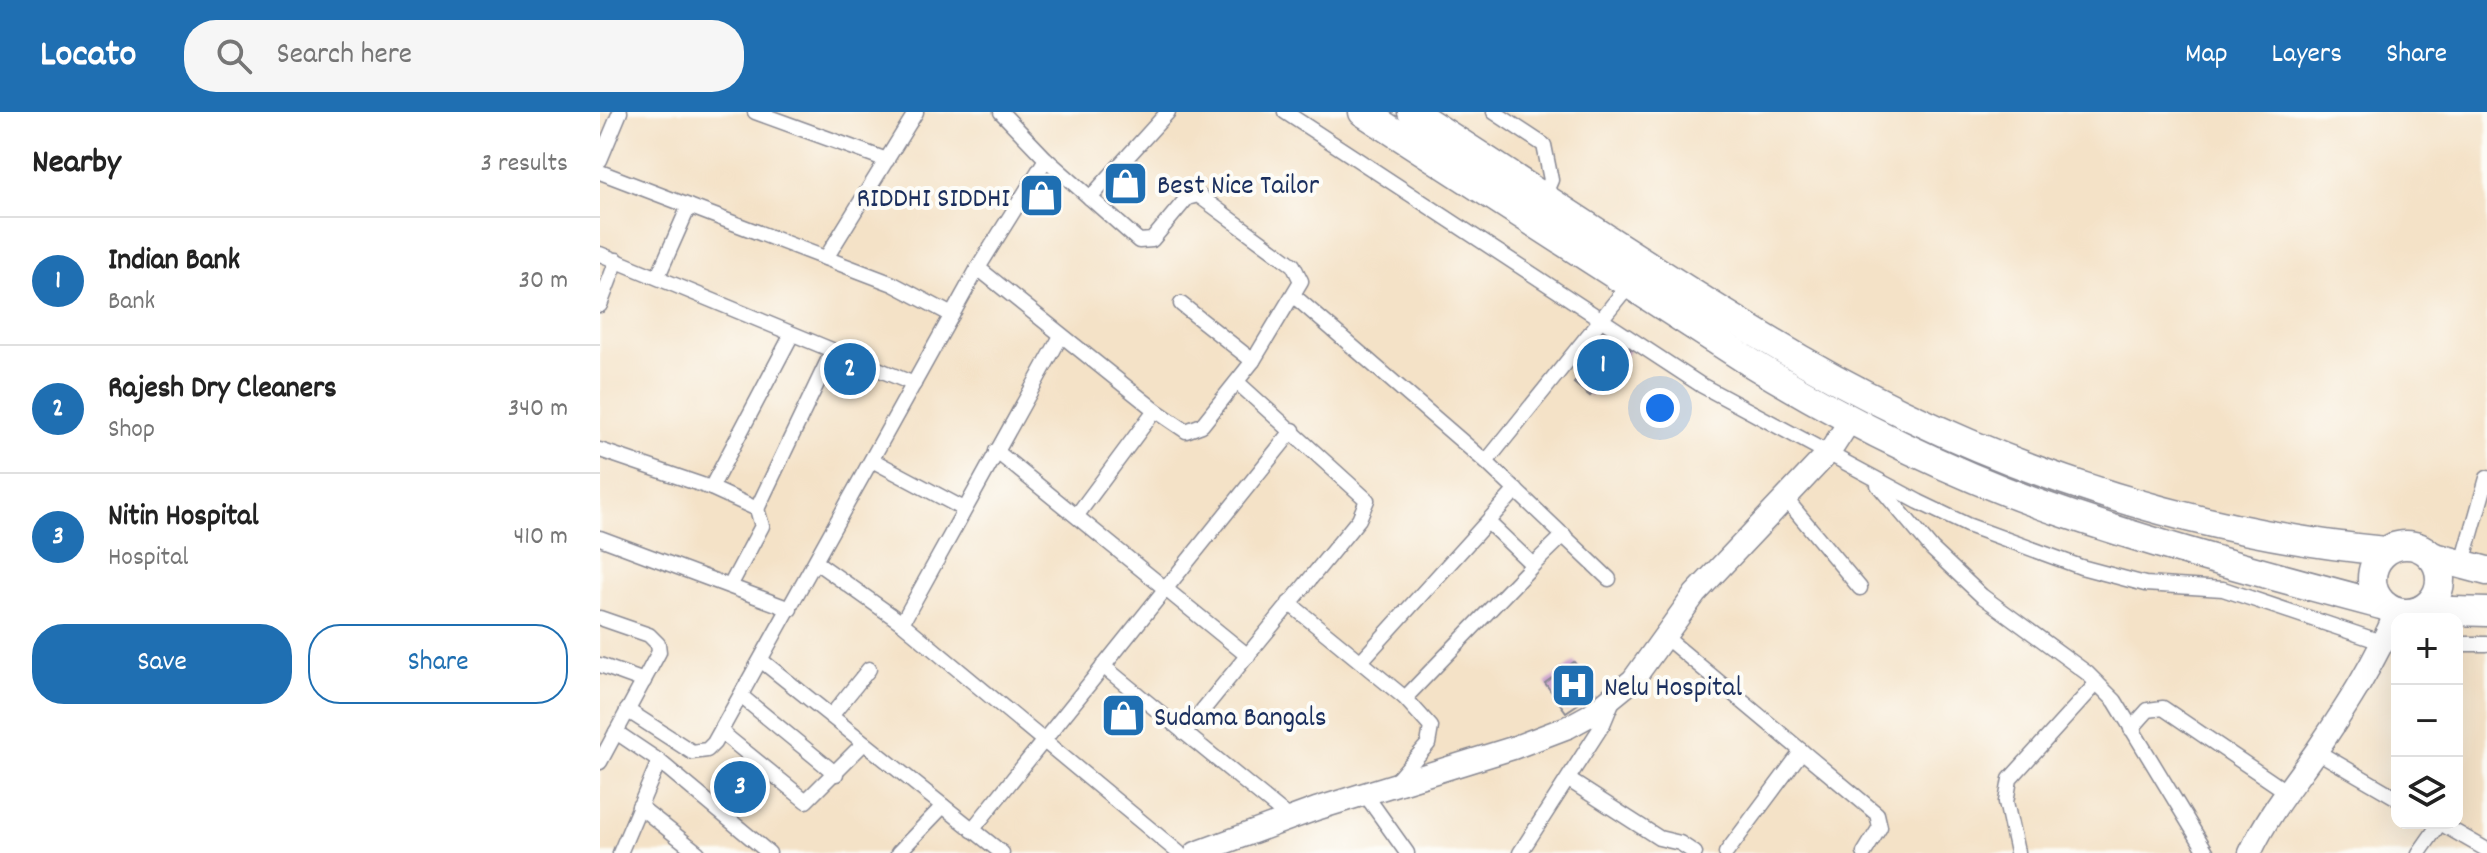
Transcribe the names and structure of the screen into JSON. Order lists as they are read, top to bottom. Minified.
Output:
{"places":{"shop":["Best Nice Tailor","RIDDHI SIDDHI","Sudama Bangals"],"hospital":["Nelu Hospital"]},"page":{"header":"Locato","search":"Search here","nav":["Map","Layers","Share"],"heading":["Nearby","3 results"],"list":[{"mark":"1","name":"Indian Bank","note":"Bank","value":"30 m"},{"mark":"2","name":"Rajesh Dry Cleaners","note":"Shop","value":"340 m"},{"mark":"3","name":"Nitin Hospital","note":"Hospital","value":"410 m"}],"pins":["1","2","3"],"buttons":["Save","Share"],"map_buttons":["+","−"]}}
